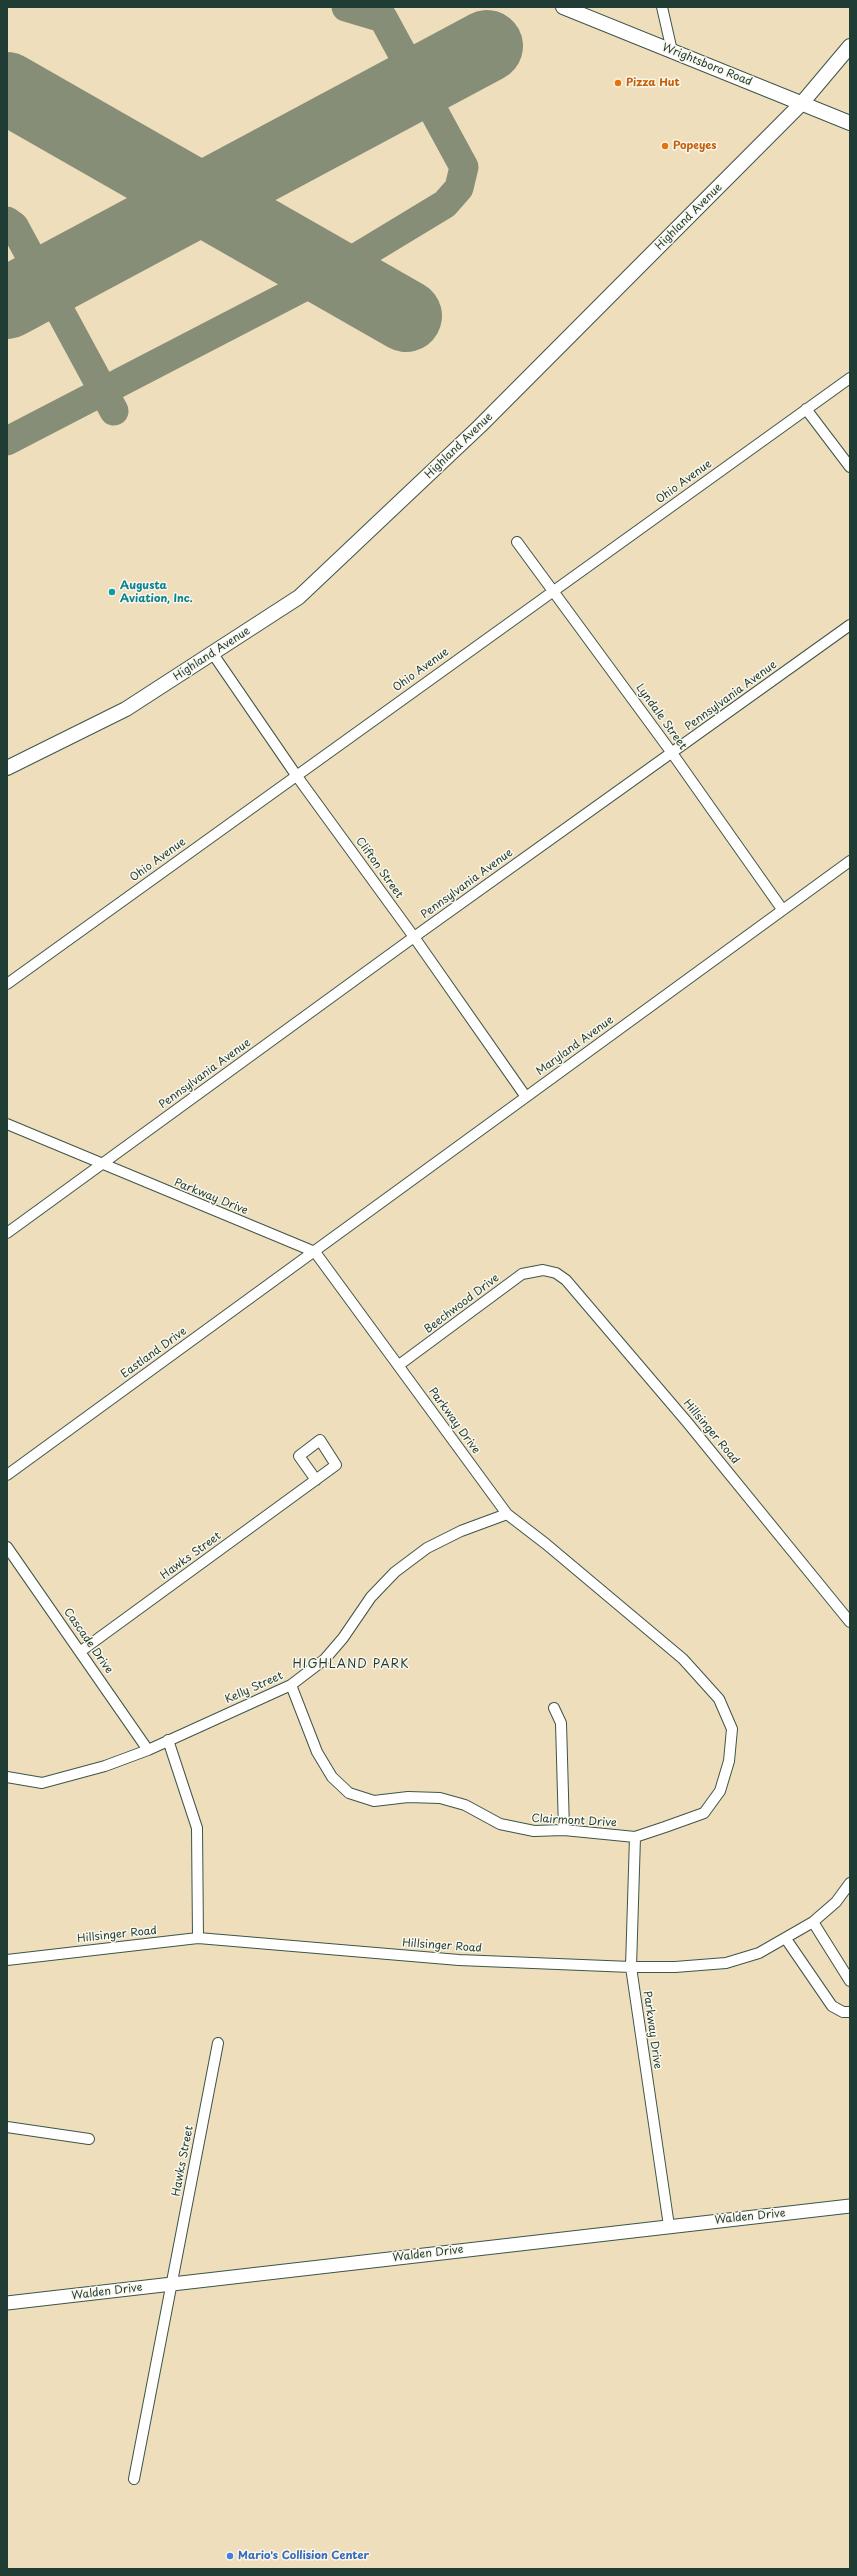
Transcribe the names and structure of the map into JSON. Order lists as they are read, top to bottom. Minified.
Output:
{"streets":{"main road":["Wrightsboro Road","Highland Avenue"],"street":["Ohio Avenue","Pennsylvania Avenue","Lyndale Street","Clifton Street","Maryland Avenue","Parkway Drive","Beechwood Drive","Eastland Drive","Hillsinger Road","Hawks Street","Cascade Drive","Kelly Street","Clairmont Drive","Walden Drive"]},"crossings":[["Wrightsboro Road","Highland Avenue"],["Highland Avenue","Clifton Street"],["Ohio Avenue","Lyndale Street"],["Ohio Avenue","Clifton Street"],["Pennsylvania Avenue","Lyndale Street"],["Pennsylvania Avenue","Clifton Street"],["Pennsylvania Avenue","Parkway Drive"],["Lyndale Street","Maryland Avenue"],["Clifton Street","Maryland Avenue"],["Maryland Avenue","Parkway Drive"],["Maryland Avenue","Eastland Drive"],["Parkway Drive","Beechwood Drive"],["Parkway Drive","Eastland Drive"],["Parkway Drive","Hillsinger Road"],["Parkway Drive","Kelly Street"],["Parkway Drive","Clairmont Drive"],["Parkway Drive","Walden Drive"],["Beechwood Drive","Hillsinger Road"],["Hawks Street","Cascade Drive"],["Hawks Street","Walden Drive"],["Cascade Drive","Kelly Street"],["Kelly Street","Clairmont Drive"]],"districts":["HIGHLAND PARK"],"places":["Pizza Hut","Popeyes","Augusta Aviation, Inc.","Mario's Collision Center"]}
